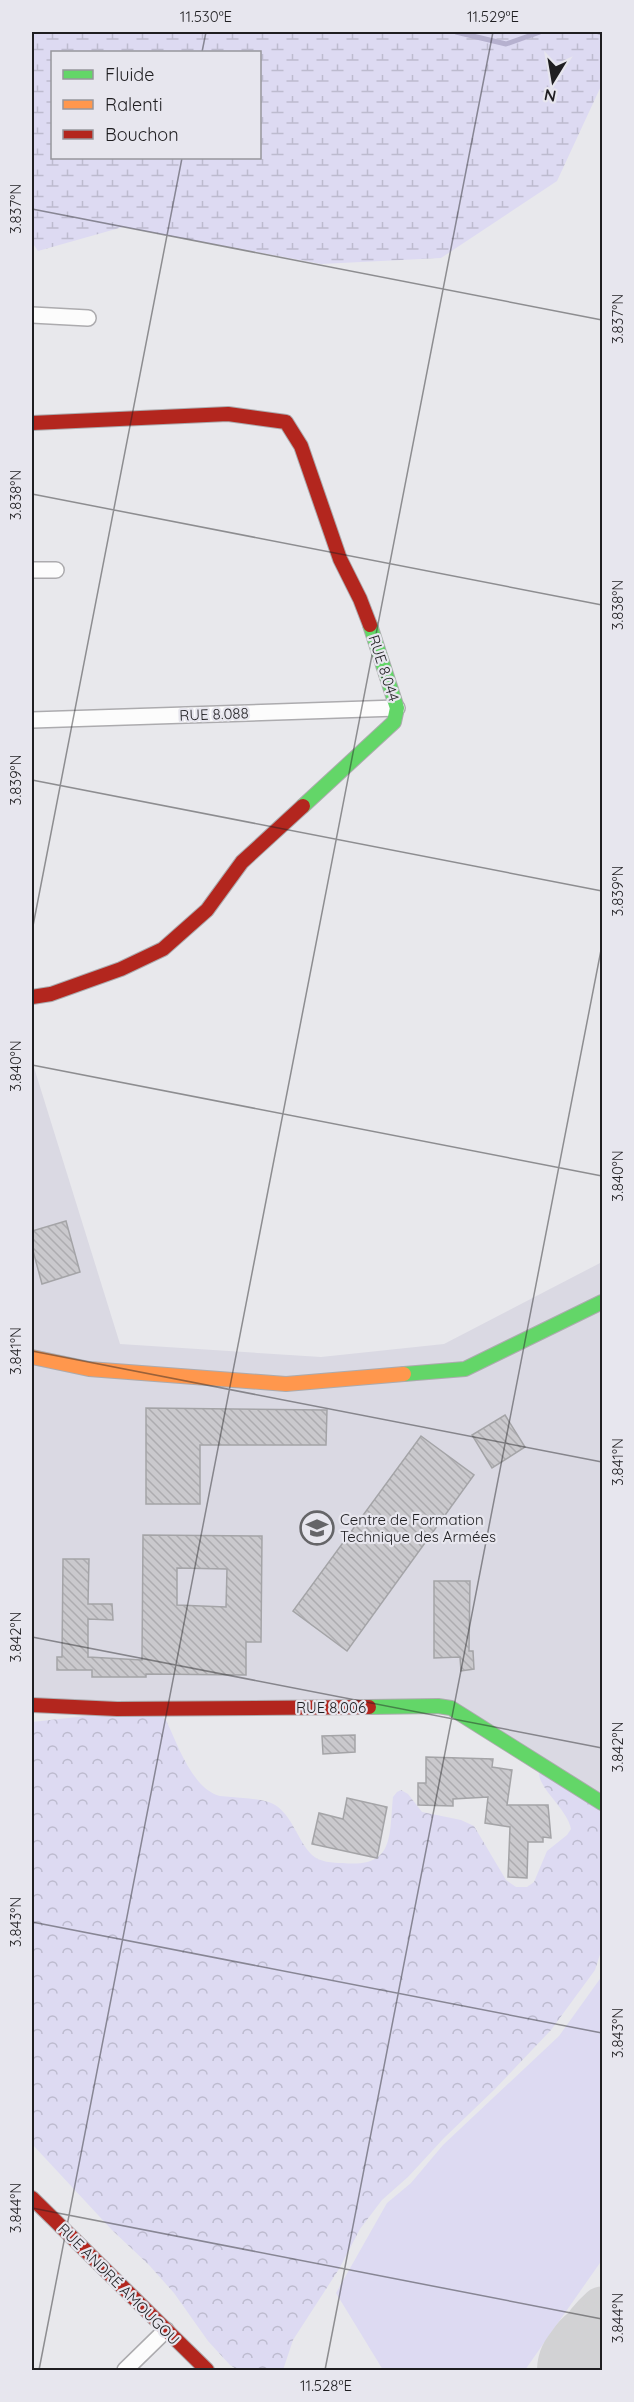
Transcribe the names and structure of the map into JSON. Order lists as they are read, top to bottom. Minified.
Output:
{"streets":{"street":["RUE 8.044","RUE 8.088","RUE 8.006","RUE ANDRÉ AMOUGOU"]},"crossings":[["RUE 8.044","RUE 8.088"]],"places":{"school or university":["Centre de Formation Technique des Armées"]},"legend":["Fluide","Ralenti","Bouchon"],"north":"bottom","coordinates":["11.530°E","11.529°E","3.837°N","3.838°N","3.839°N","3.840°N","3.841°N","3.842°N","3.843°N","3.844°N","11.528°E"]}
